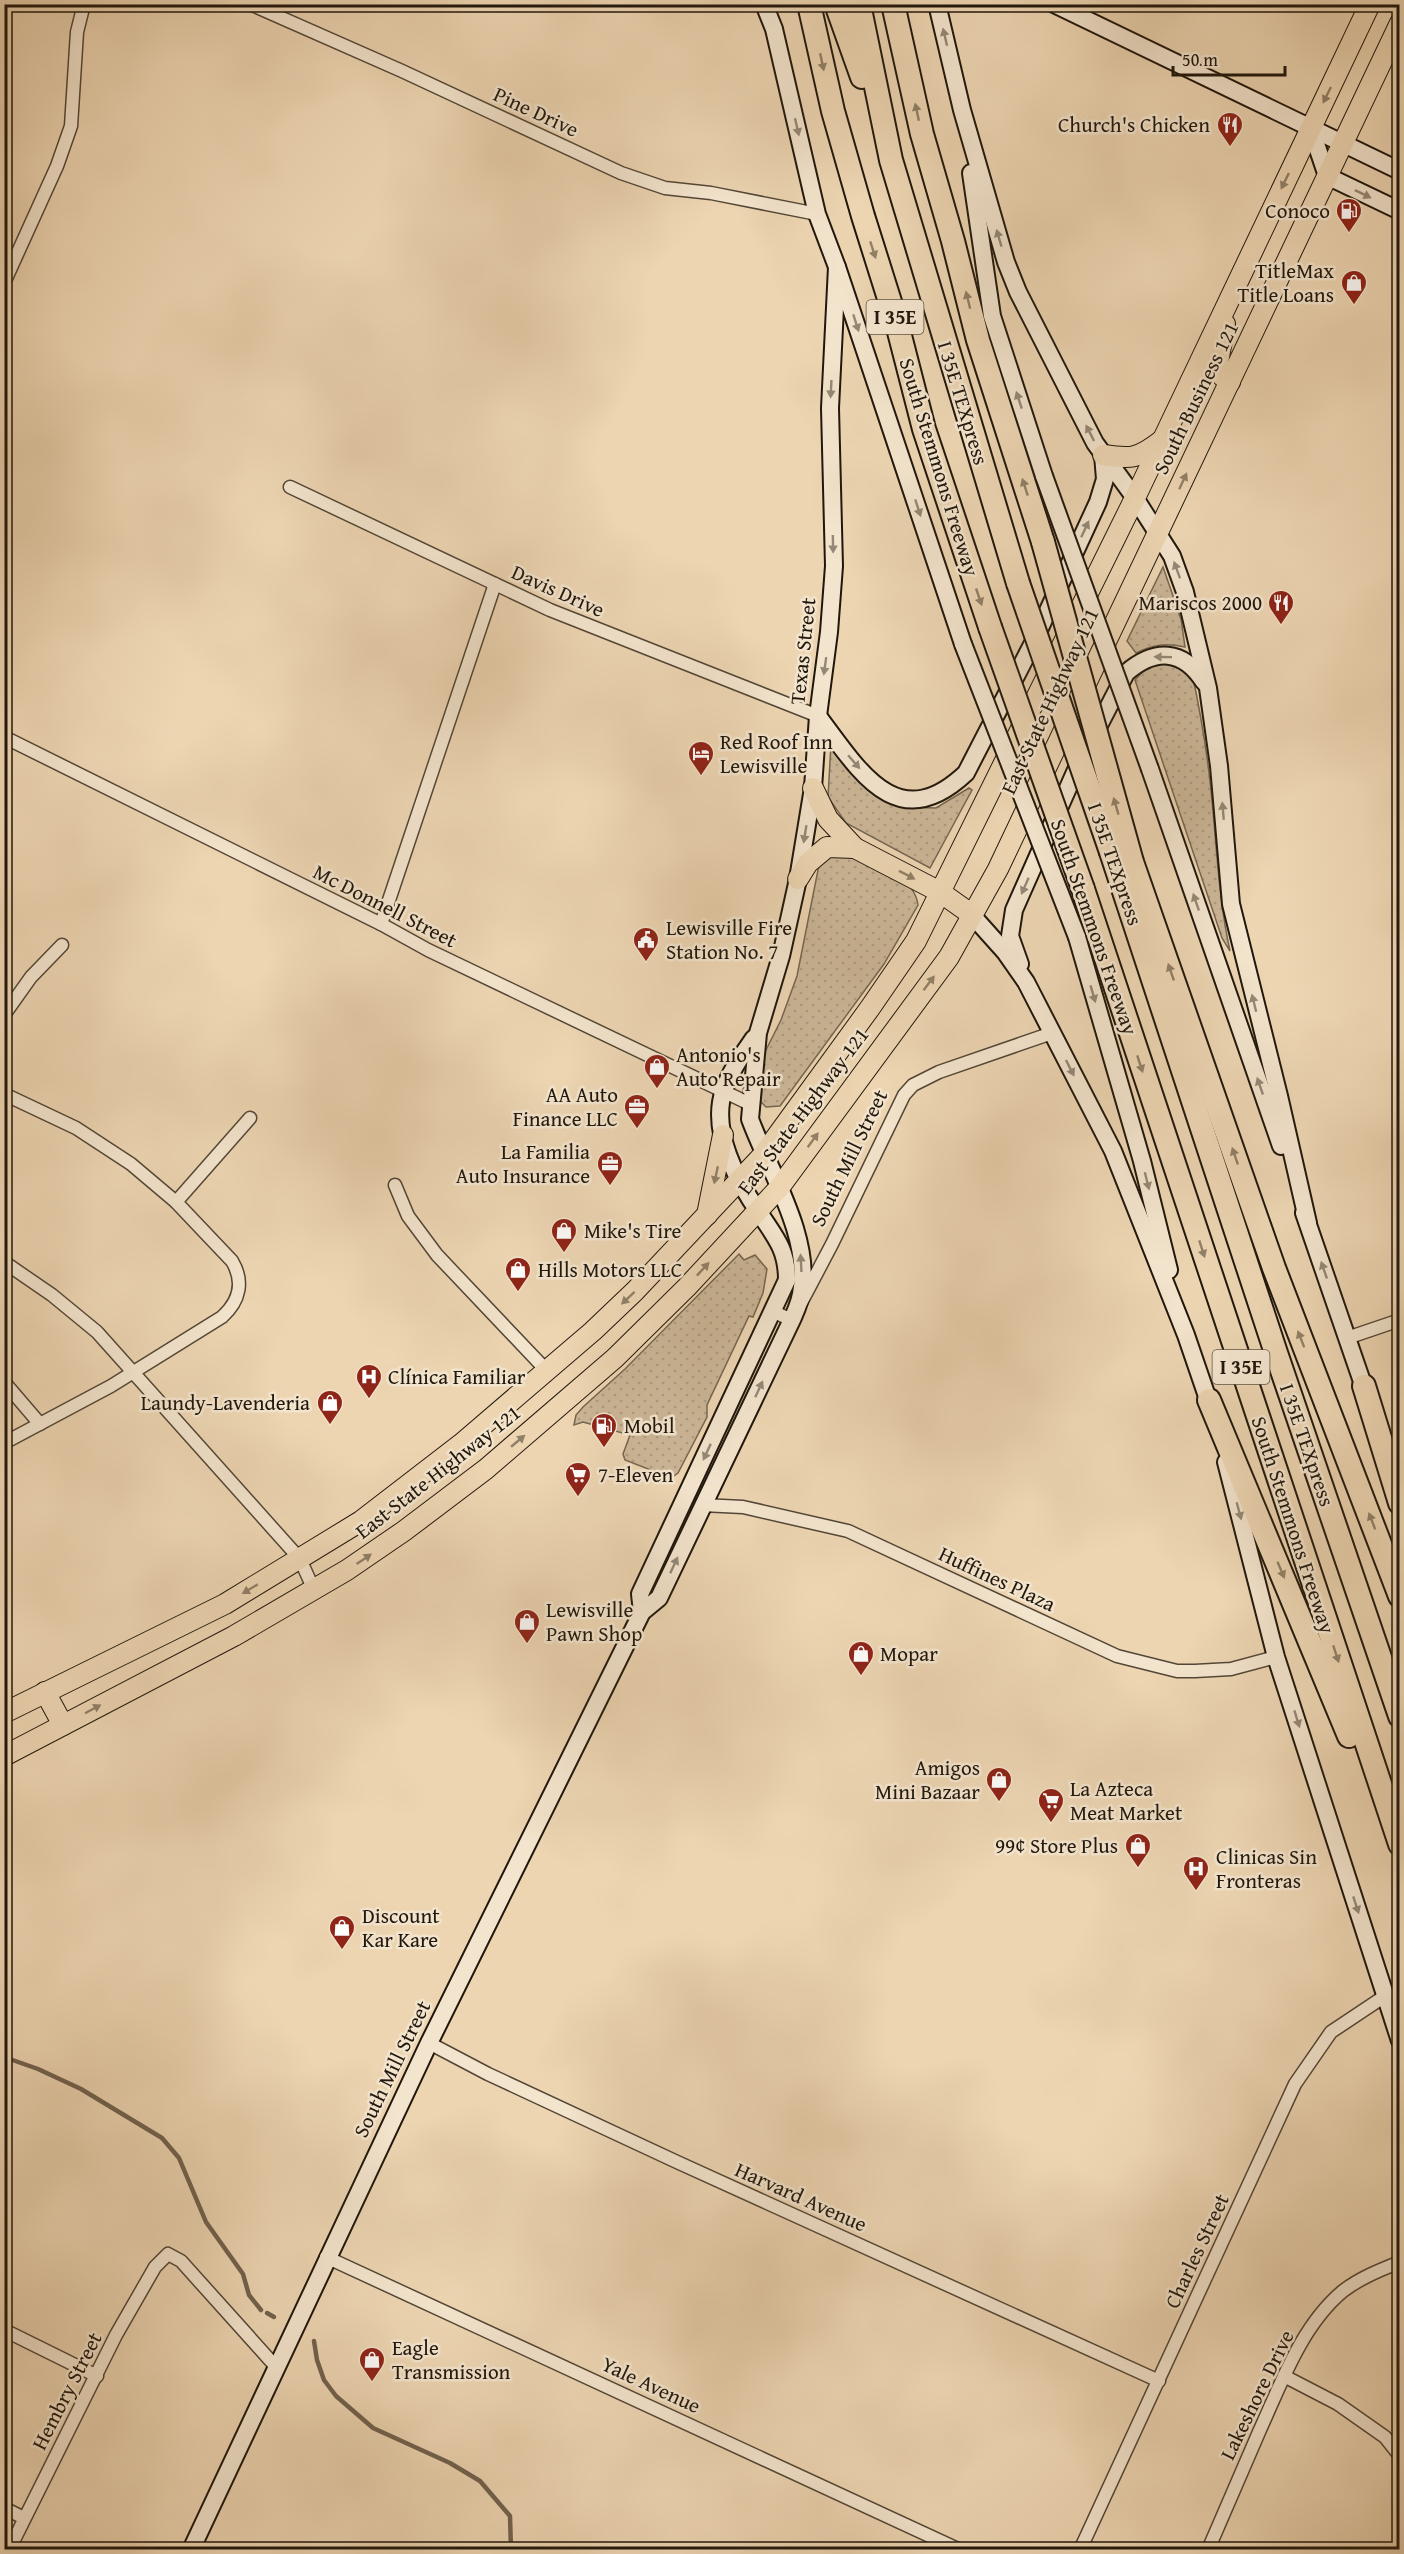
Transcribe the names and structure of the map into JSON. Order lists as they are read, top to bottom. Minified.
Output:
{"streets":{"highway":["I 35E","I 35E TEXpress","South Stemmons Freeway"],"main road":["South Business 121","Texas Street","East State Highway 121","South Mill Street"],"street":["Pine Drive","Davis Drive","Mc Donnell Street","Huffines Plaza","Harvard Avenue","Charles Street","Yale Avenue","Hembry Street","Lakeshore Drive"]},"crossings":[["Pine Drive","South Stemmons Freeway"],["South Business 121","East State Highway 121"],["South Stemmons Freeway","Texas Street"],["South Stemmons Freeway","East State Highway 121"],["South Stemmons Freeway","South Mill Street"],["South Stemmons Freeway","Huffines Plaza"],["South Stemmons Freeway","Charles Street"],["Davis Drive","Texas Street"],["Texas Street","East State Highway 121"],["Texas Street","Mc Donnell Street"],["Texas Street","South Mill Street"],["East State Highway 121","South Mill Street"],["South Mill Street","Huffines Plaza"],["South Mill Street","Harvard Avenue"],["South Mill Street","Yale Avenue"],["South Mill Street","Hembry Street"],["Harvard Avenue","Charles Street"]],"one_way":["Texas Street"],"places":{"restaurant":["Church's Chicken","Mariscos 2000"],"fuel station":["Conoco","Mobil"],"shop":["TitleMax Title Loans","Antonio's Auto Repair","Mike's Tire","Hills Motors LLC","Laundy-Lavenderia","Lewisville Pawn Shop","Mopar","Amigos Mini Bazaar","99¢ Store Plus","Discount Kar Kare","Eagle Transmission"],"hotel":["Red Roof Inn Lewisville"],"public building":["Lewisville Fire Station No. 7"],"office":["AA Auto Finance LLC","La Familia Auto Insurance"],"hospital":["Clínica Familiar","Clinicas Sin Fronteras"],"supermarket":["7-Eleven","La Azteca Meat Market"]},"scale_bar":"50 m"}
